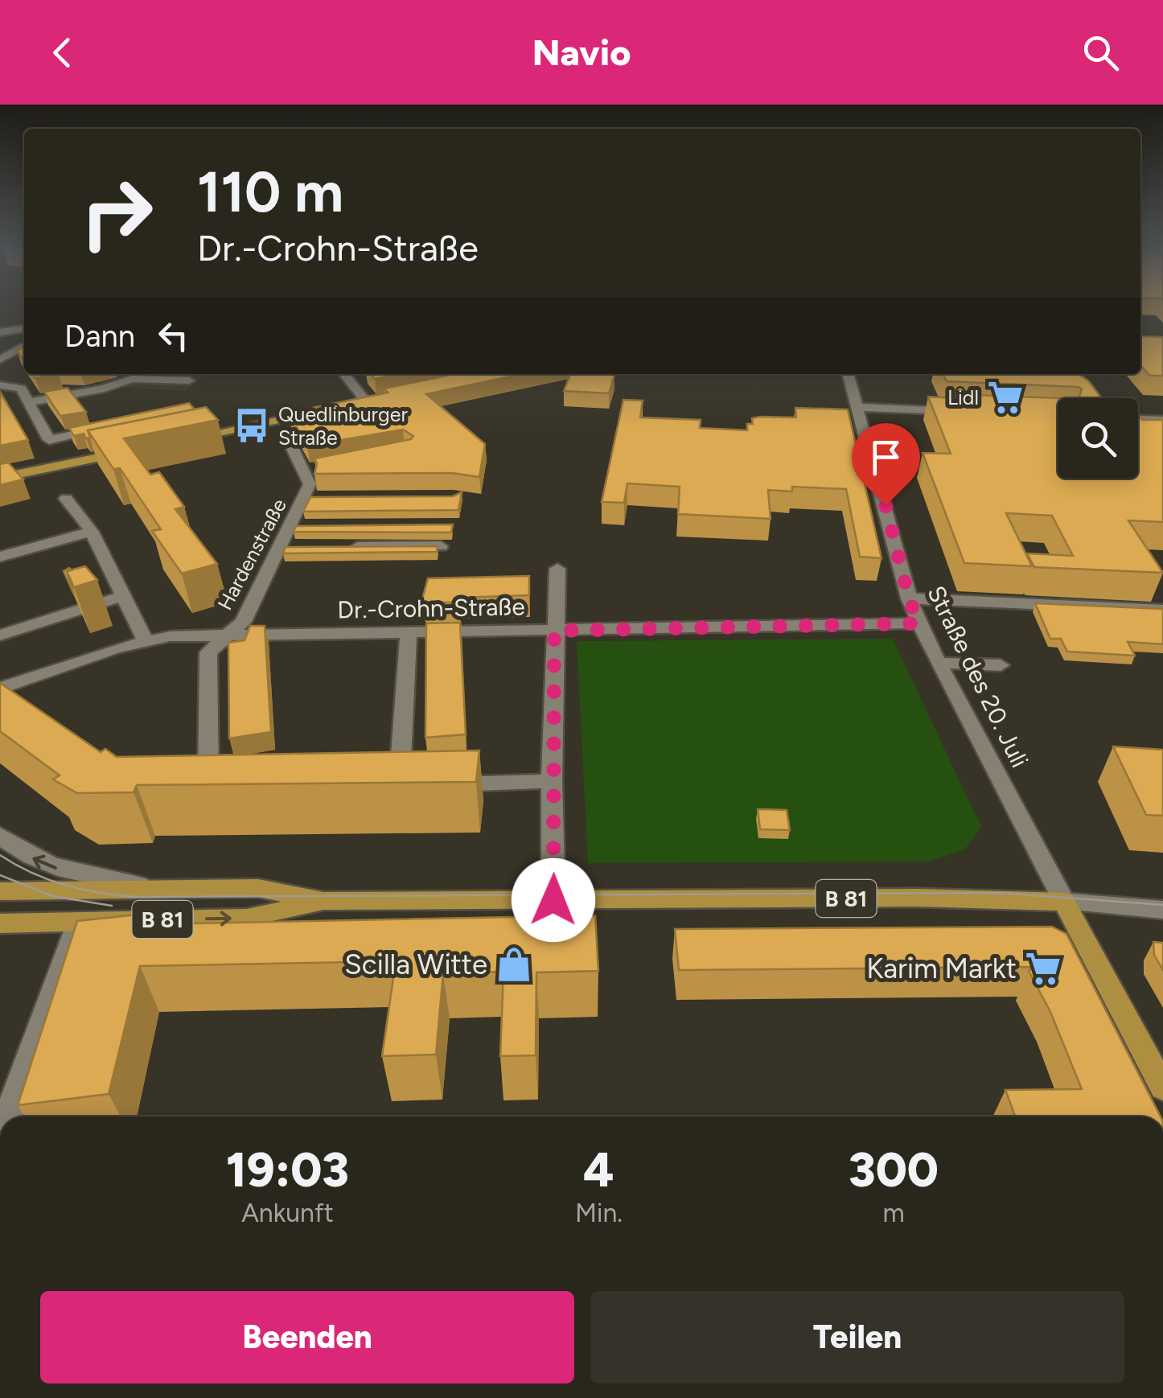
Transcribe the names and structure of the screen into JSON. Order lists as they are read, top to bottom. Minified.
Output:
{"streets":{"main road":["B 81"],"street":["Hardenstraße","Dr.-Crohn-Straße","Straße des 20. Juli"]},"crossings":[["Hardenstraße","Dr.-Crohn-Straße"],["Dr.-Crohn-Straße","Straße des 20. Juli"],["Straße des 20. Juli","B 81"]],"places":{"supermarket":["Lidl","Karim Markt"],"bus stop":["Quedlinburger Straße"],"shop":["Scilla Witte"]},"page":{"header":"Navio","turn":["110 m","Dr.-Crohn-Straße"],"then":"Dann","eta":["19:03","Ankunft","4","Min.","300","m"],"buttons":["Beenden","Teilen"]}}
